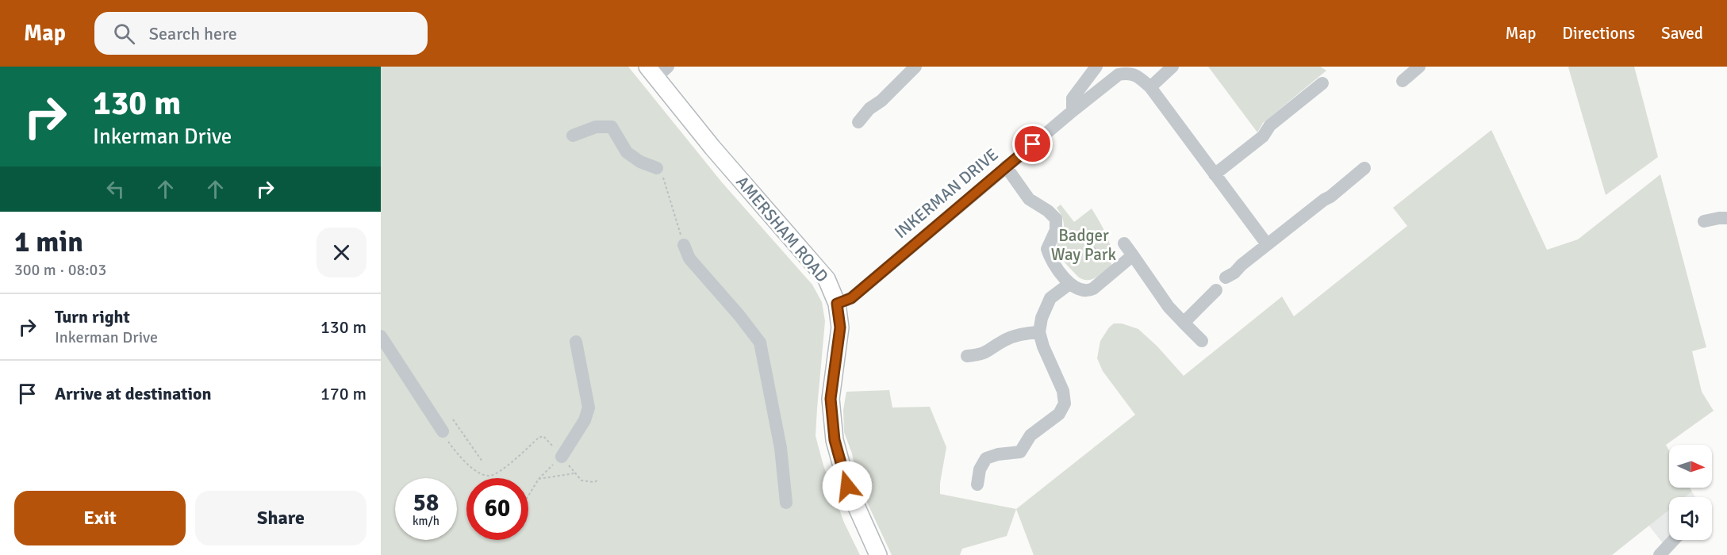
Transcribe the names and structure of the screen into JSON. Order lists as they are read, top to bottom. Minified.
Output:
{"streets":{"main road":["AMERSHAM ROAD"],"street":["INKERMAN DRIVE"]},"crossings":[["INKERMAN DRIVE","AMERSHAM ROAD"]],"parks":["Badger Way Park"],"north":"right","page":{"header":"Map","search":"Search here","nav":["Map","Directions","Saved"],"turn":["130 m","Inkerman Drive"],"heading":["1 min","300 m · 08:03"],"list":[{"name":"Turn right","note":"Inkerman Drive","value":"130 m"},{"name":"Arrive at destination","value":"170 m"}],"speed":"58 km/h","limit":"60","buttons":["Exit","Share"]}}
